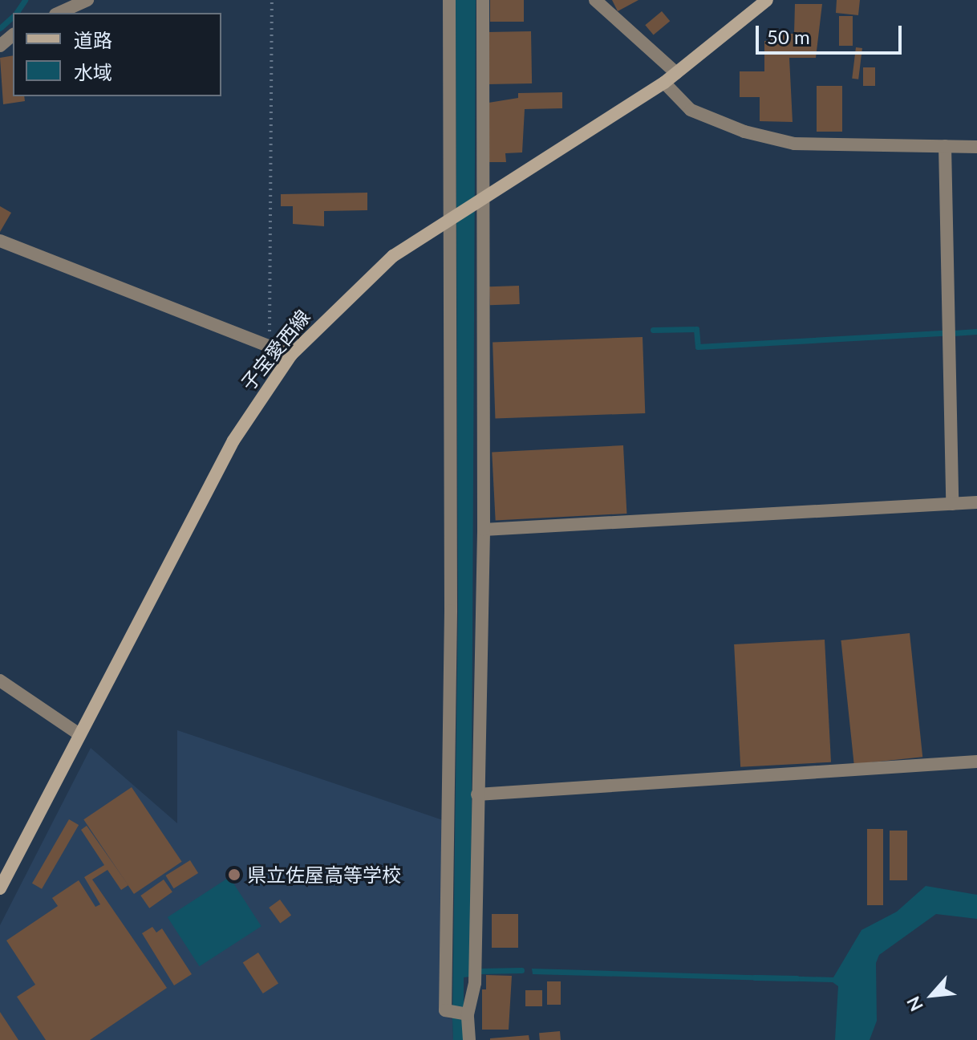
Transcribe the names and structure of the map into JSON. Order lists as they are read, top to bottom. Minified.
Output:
{"streets":{"main road":["子宝愛西線"]},"places":["県立佐屋高等学校"],"legend":["道路","水域"],"scale_bar":"50 m","north":"bottom left"}
